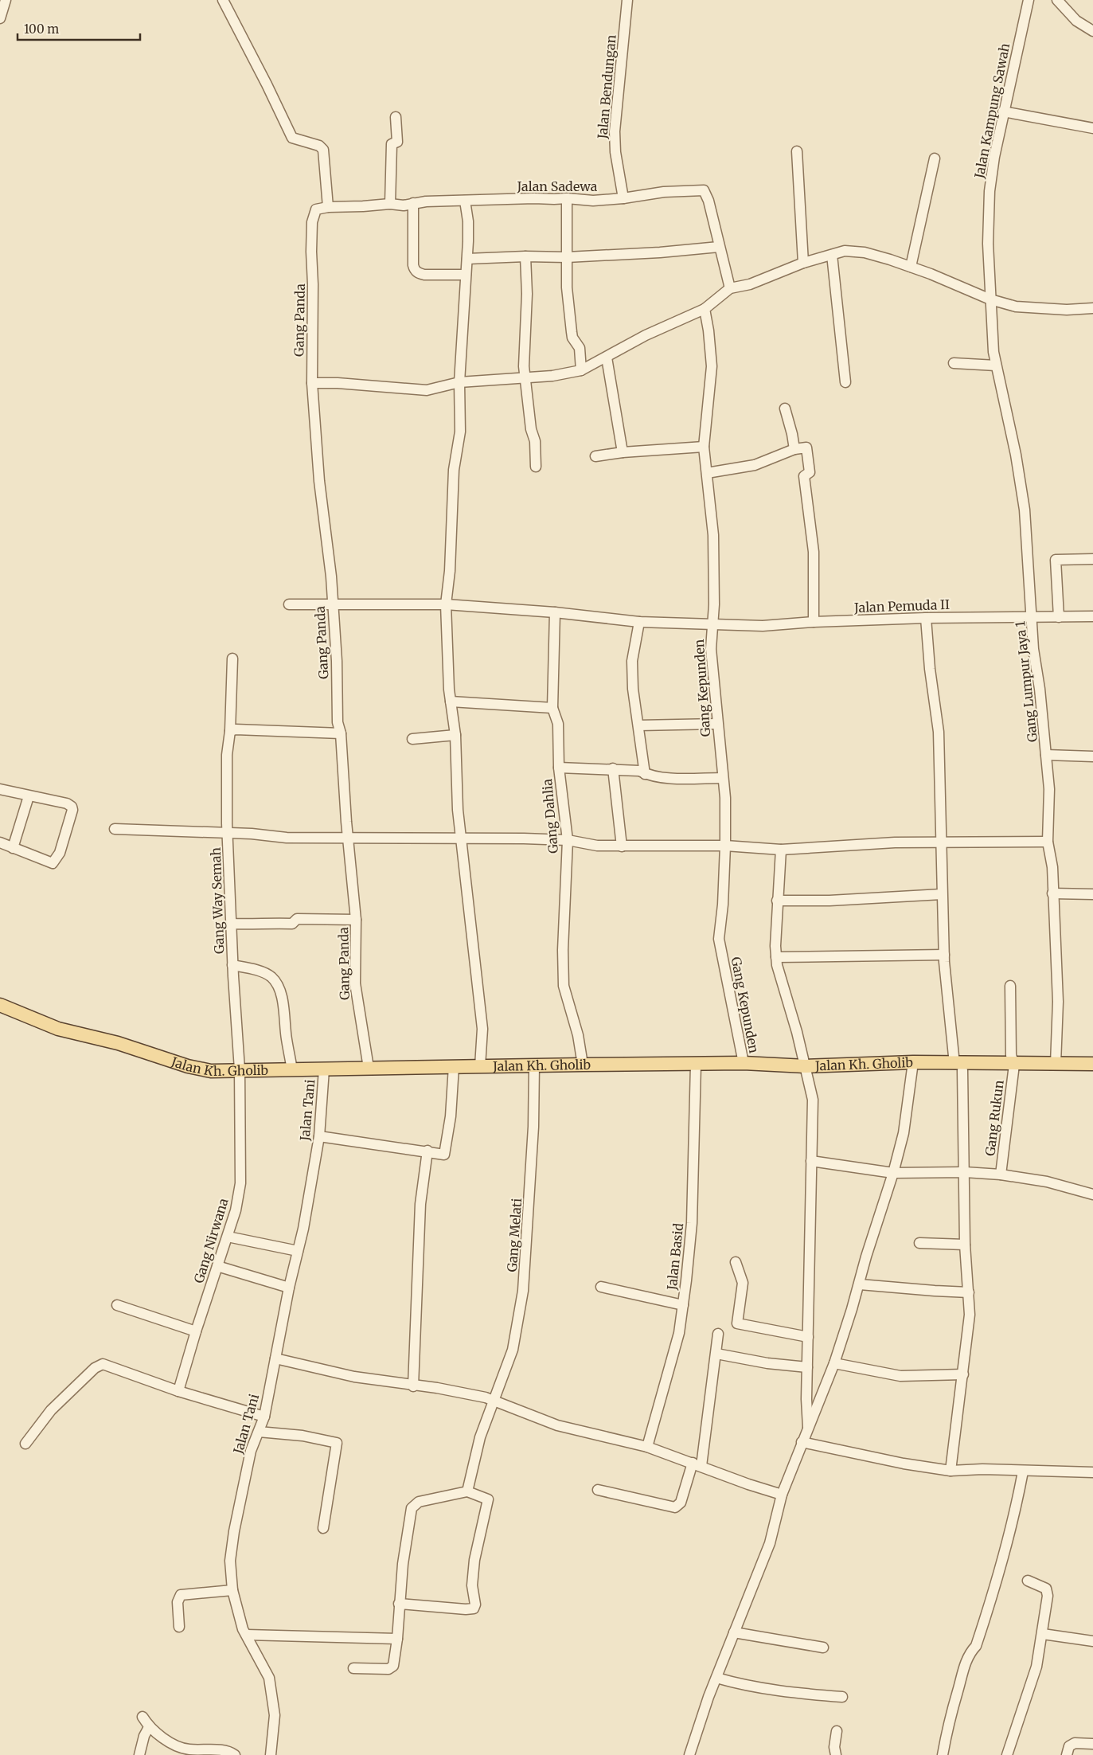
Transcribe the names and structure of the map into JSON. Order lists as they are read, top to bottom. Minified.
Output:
{"streets":{"main road":["Jalan Kh. Gholib"],"street":["Jalan Bendungan","Jalan Kampung Sawah","Jalan Sadewa","Gang Panda","Jalan Pemuda II","Gang Lumpur Jaya 1","Gang Kepunden","Gang Dahlia","Gang Way Semah","Jalan Tani","Gang Rukun","Gang Melati","Gang Nirwana","Jalan Basid"]},"crossings":[["Jalan Bendungan","Jalan Sadewa"],["Jalan Kampung Sawah","Gang Lumpur Jaya 1"],["Jalan Sadewa","Gang Panda"],["Gang Panda","Jalan Pemuda II"],["Gang Panda","Jalan Kh. Gholib"],["Jalan Pemuda II","Gang Lumpur Jaya 1"],["Jalan Pemuda II","Gang Kepunden"],["Jalan Pemuda II","Gang Dahlia"],["Gang Lumpur Jaya 1","Jalan Kh. Gholib"],["Gang Kepunden","Jalan Kh. Gholib"],["Gang Dahlia","Jalan Kh. Gholib"],["Gang Way Semah","Jalan Kh. Gholib"],["Gang Way Semah","Gang Nirwana"],["Jalan Kh. Gholib","Jalan Tani"],["Jalan Kh. Gholib","Gang Rukun"],["Jalan Kh. Gholib","Gang Melati"],["Jalan Kh. Gholib","Gang Nirwana"],["Jalan Kh. Gholib","Jalan Basid"]],"scale_bar":"100 m"}
